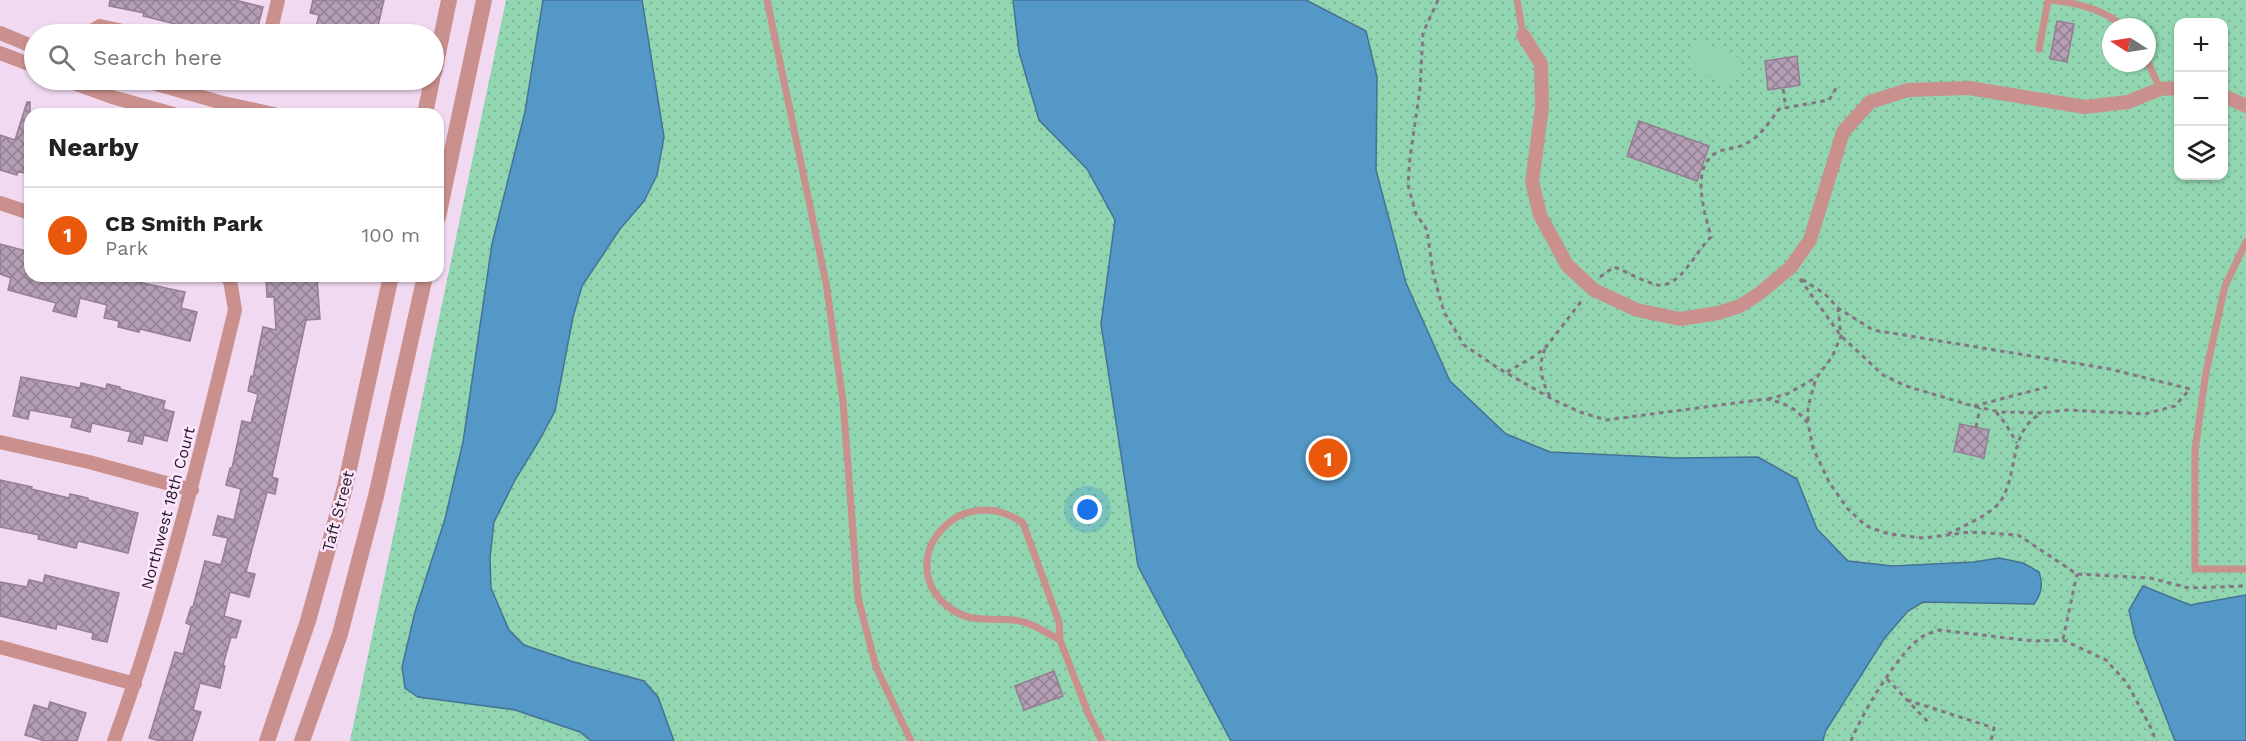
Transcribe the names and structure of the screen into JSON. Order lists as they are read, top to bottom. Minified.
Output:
{"streets":{"street":["Northwest 18th Court","Taft Street"]},"north":"left","page":{"map_buttons":["+","−"],"search":"Search here","heading":"Nearby","list":[{"mark":"1","name":"CB Smith Park","note":"Park","value":"100 m"}],"pins":"1"}}
